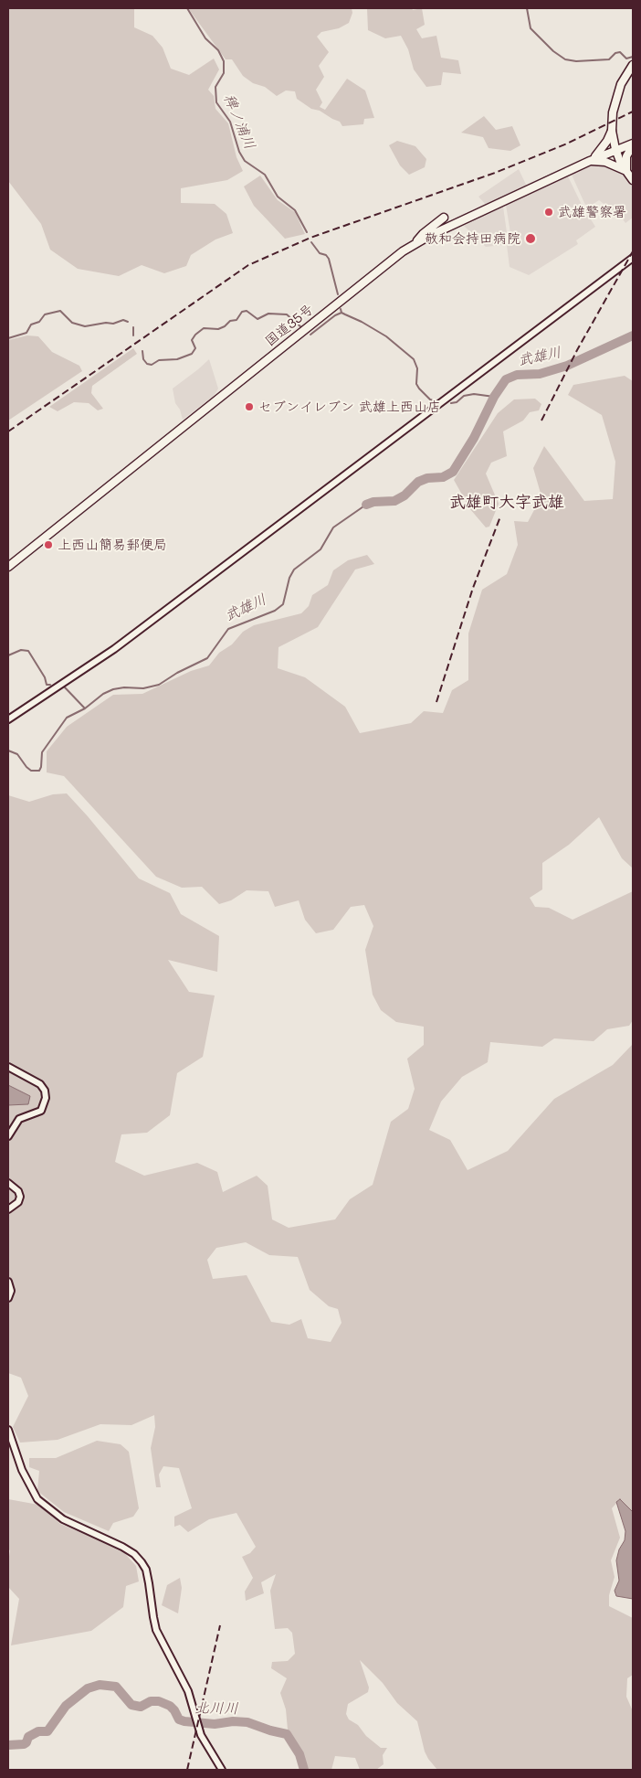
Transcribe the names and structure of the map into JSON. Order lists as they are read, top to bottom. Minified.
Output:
{"streets":{"main road":["国道35号"]},"districts":["武雄町大字武雄"],"water":["稗ノ浦川","武雄川","北川川"],"places":["武雄警察署","敬和会持田病院","セブンイレブン 武雄上西山店","上西山簡易郵便局"]}
